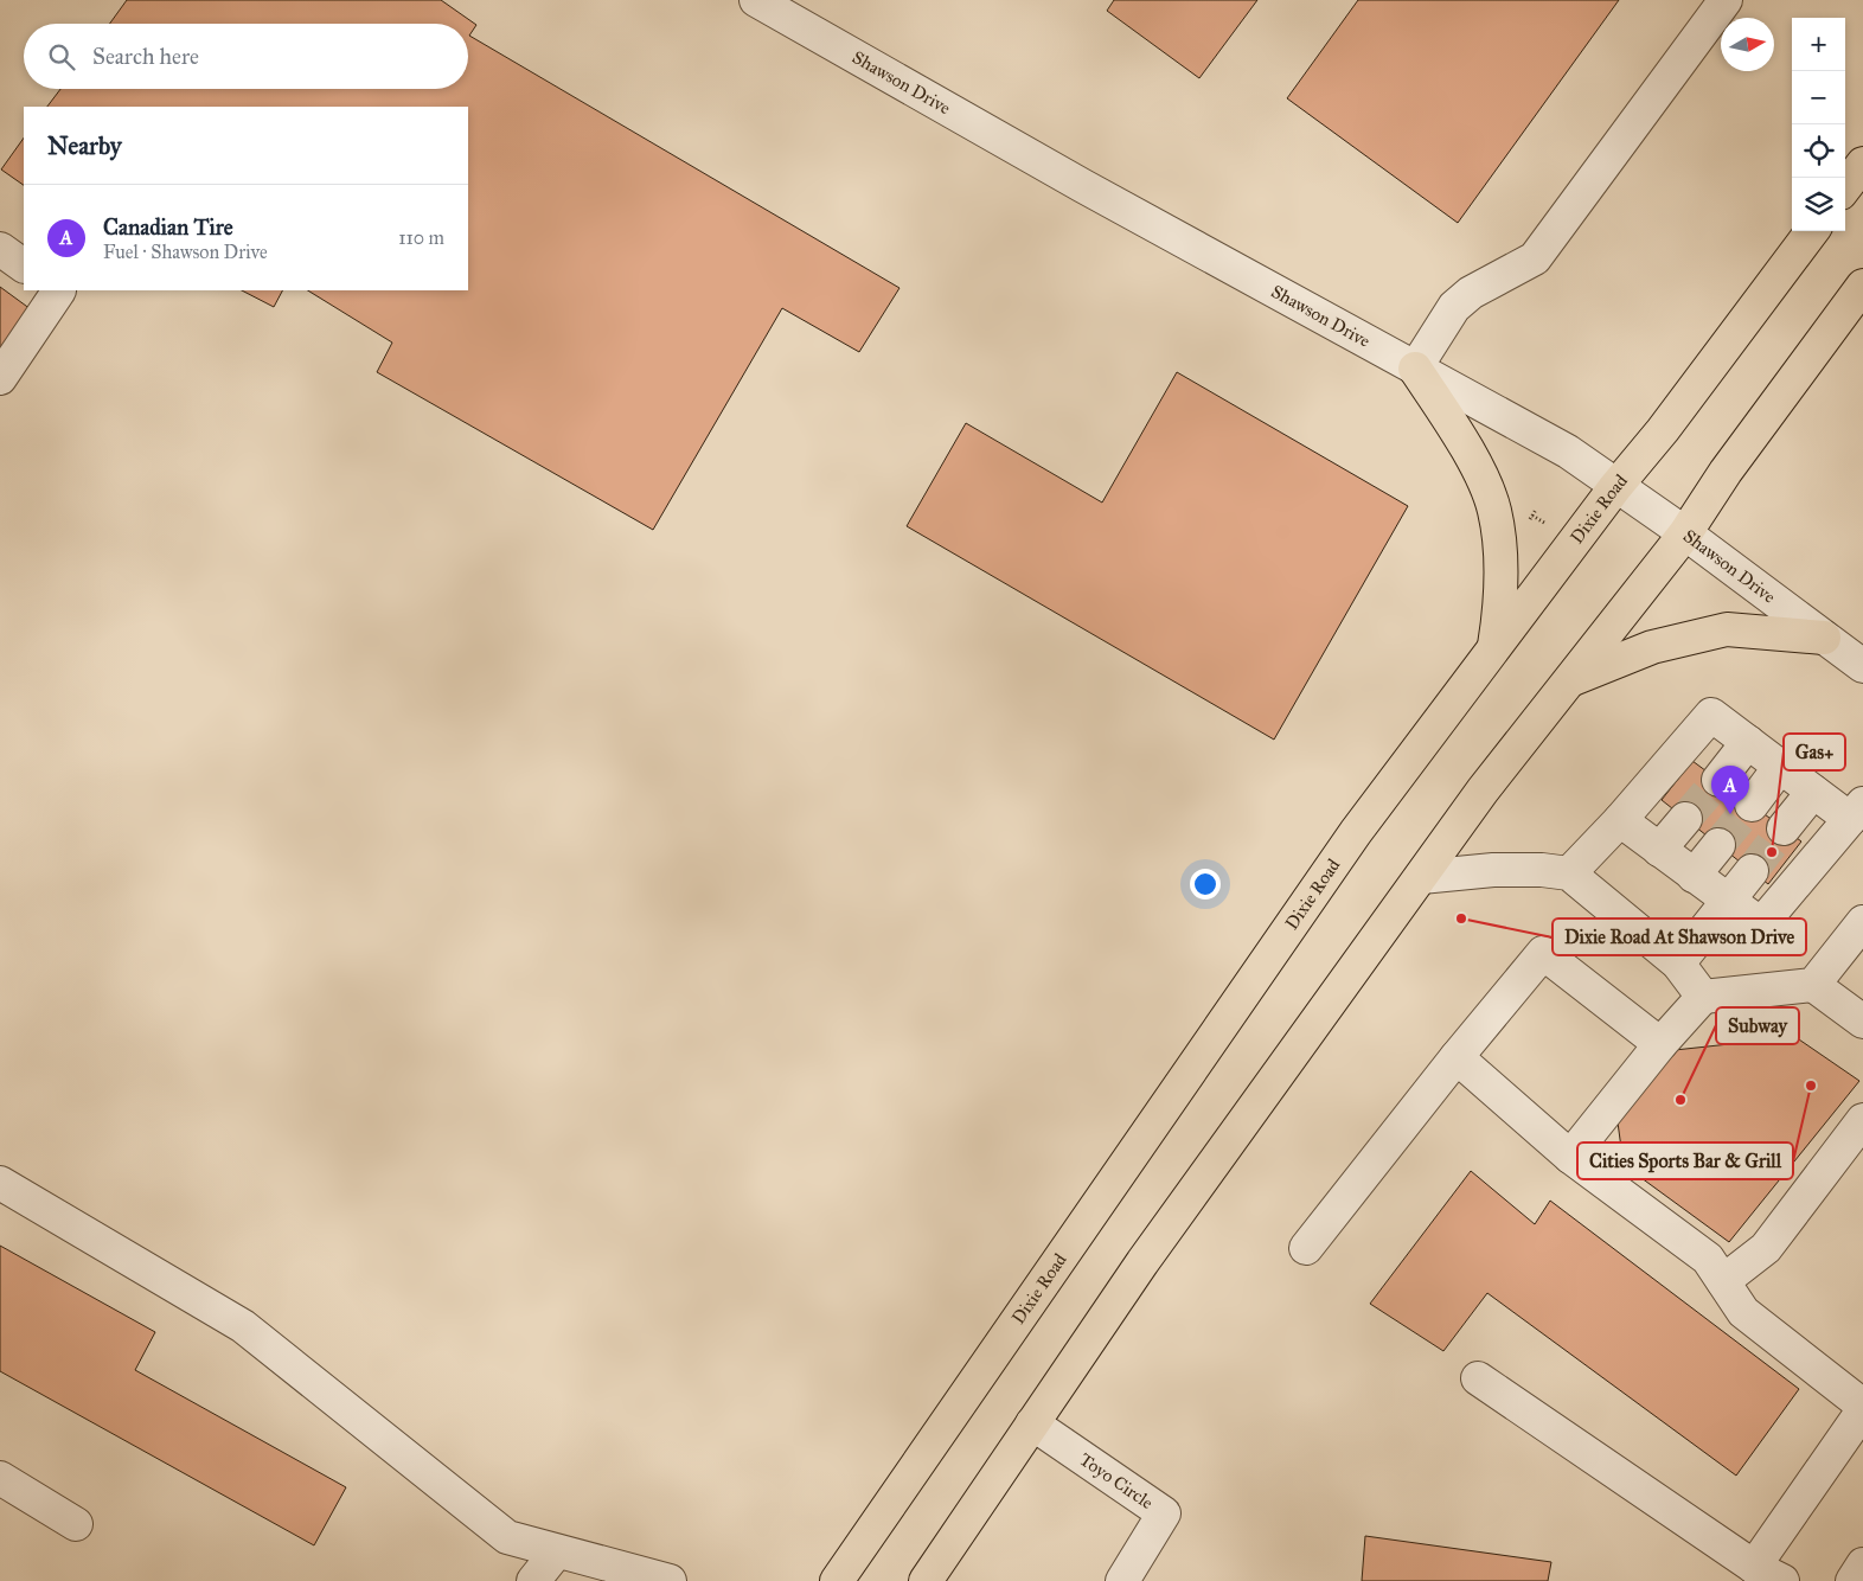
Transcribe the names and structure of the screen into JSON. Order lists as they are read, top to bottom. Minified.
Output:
{"streets":{"main road":["Dixie Road"],"street":["Shawson Drive","Toyo Circle"]},"crossings":[["Shawson Drive","Dixie Road"]],"places":["Gas+","Dixie Road At Shawson Drive","Cities Sports Bar & Grill","Subway"],"north":"right","page":{"map_buttons":["+","−"],"search":"Search here","heading":"Nearby","list":[{"mark":"A","name":"Canadian Tire","note":"Fuel · Shawson Drive","value":"110 m"}],"pins":"A"}}
